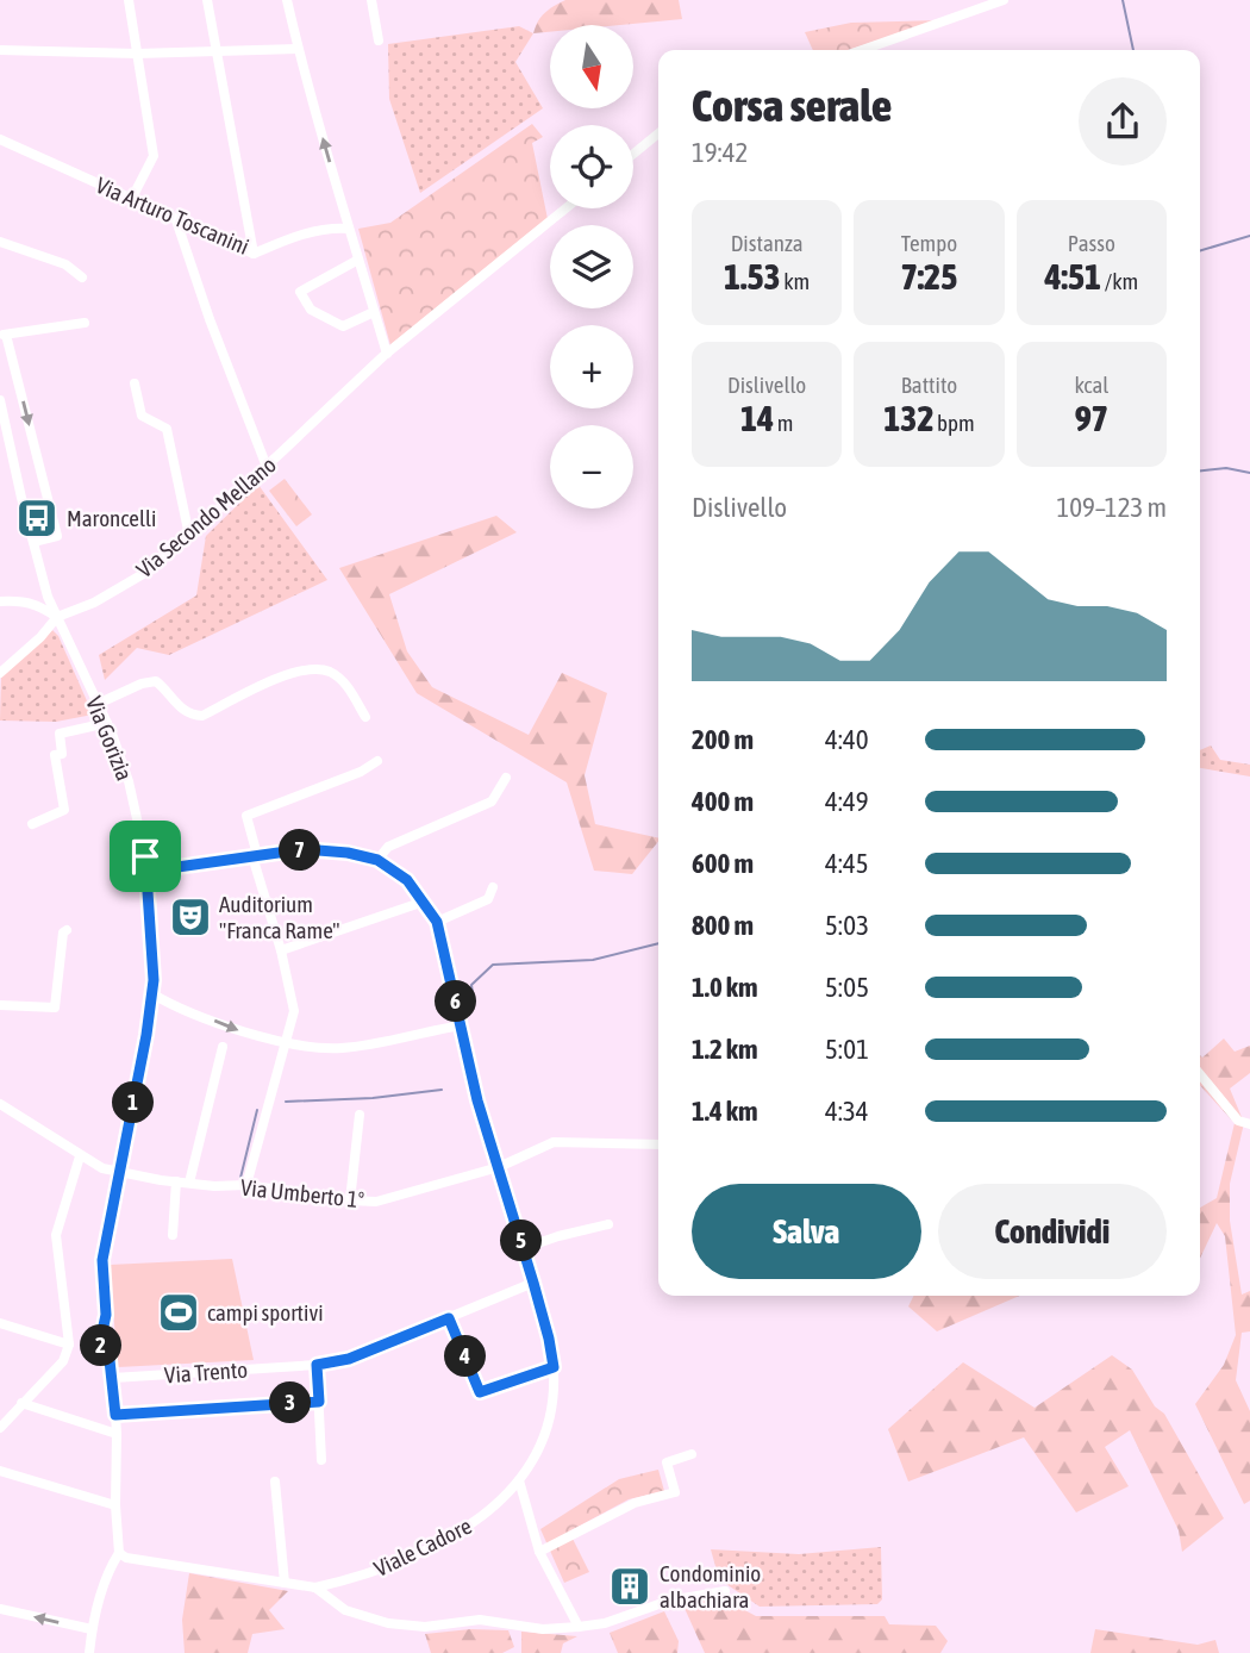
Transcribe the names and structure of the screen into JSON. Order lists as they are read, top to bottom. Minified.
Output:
{"streets":{"street":["Via Arturo Toscanini","Via Secondo Mellano","Via Gorizia","Via Umberto 1°","Via Trento","Viale Cadore"]},"crossings":[["Via Secondo Mellano","Via Gorizia"],["Via Gorizia","Via Umberto 1°"],["Via Gorizia","Via Trento"],["Via Gorizia","Viale Cadore"],["Via Umberto 1°","Viale Cadore"],["Via Trento","Viale Cadore"]],"places":{"bus stop":["Maroncelli"],"theatre":["Auditorium \"Franca Rame\""],"sports":["campi sportivi"],"building":["Condominio albachiara"]},"north":"bottom","page":{"map_buttons":["+","−"],"heading":["Corsa serale","19:42"],"stats":[["Distanza","1.53 km"],["Tempo","7:25"],["Passo","4:51 /km"],["Dislivello","14 m"],["Battito","132 bpm"],["kcal","97"]],"chart":["Dislivello","109–123 m"],"list":[{"name":"200 m","note":"4:40"},{"name":"400 m","note":"4:49"},{"name":"600 m","note":"4:45"},{"name":"800 m","note":"5:03"},{"name":"1.0 km","note":"5:05"},{"name":"1.2 km","note":"5:01"},{"name":"1.4 km","note":"4:34"}],"pins":["7","6","1","5","2","4","3"],"buttons":["Salva","Condividi"]}}
